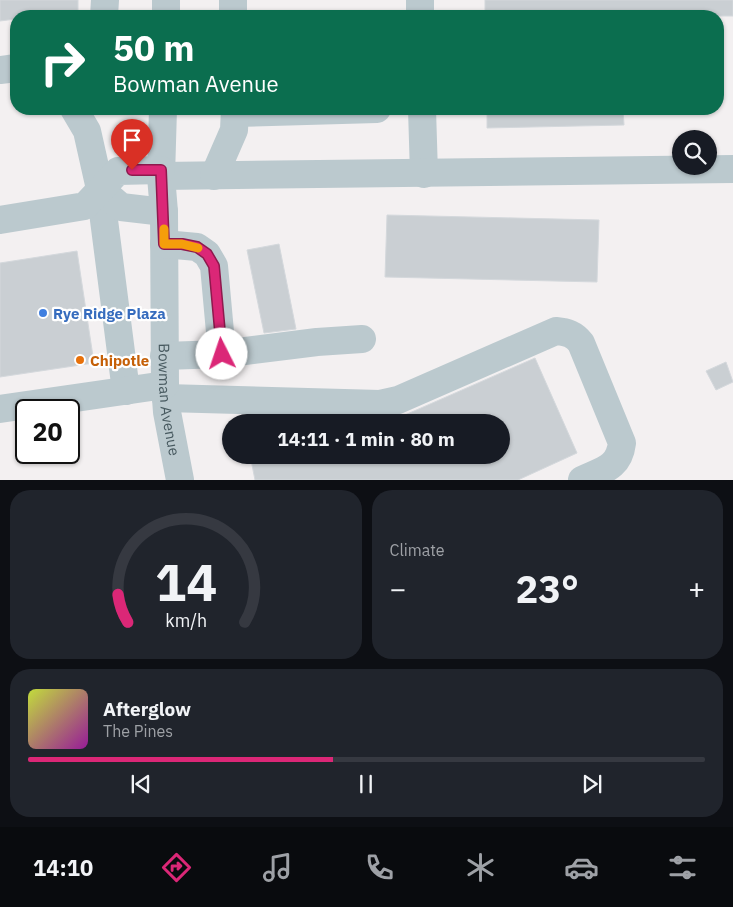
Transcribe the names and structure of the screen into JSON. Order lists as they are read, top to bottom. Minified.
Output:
{"streets":{"street":["Bowman Avenue"]},"places":["Rye Ridge Plaza","Chipotle"],"page":{"turn":["50 m","Bowman Avenue"],"limit":"20","trip":"14:11 · 1 min · 80 m","tile":"Climate","heat":["−","23°","+"],"song":["Afterglow","The Pines"],"tabs":"14:10","gauge":["14","km/h"]}}
